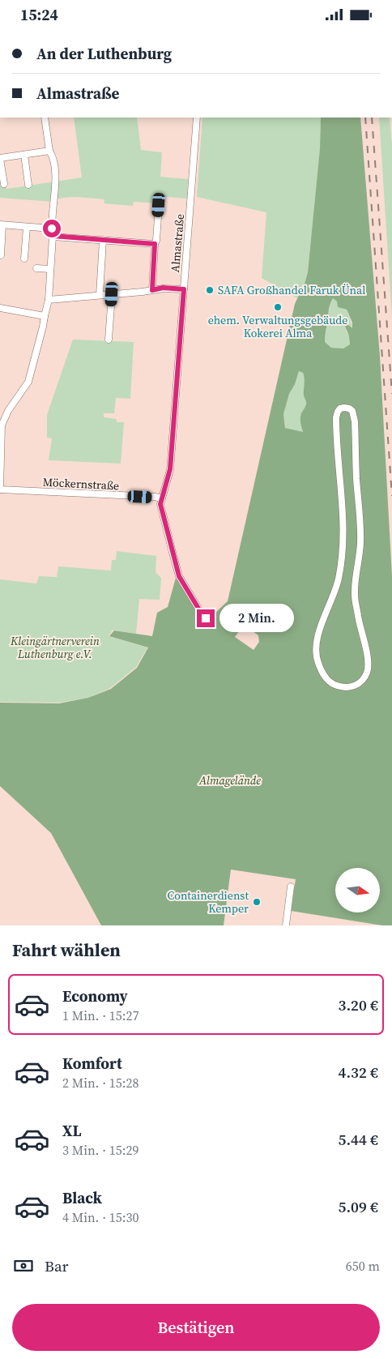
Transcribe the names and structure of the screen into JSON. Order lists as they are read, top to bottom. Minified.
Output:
{"streets":{"street":["Almastraße","Möckernstraße"]},"crossings":[["Almastraße","Möckernstraße"]],"parks":["Kleingärtnerverein Luthenburg e.V.","Almagelände"],"places":["SAFA Großhandel Faruk Ünal","ehem. Verwaltungsgebäude Kokerei Alma","Containerdienst Kemper"],"north":"right","page":{"status":"15:24","banner":["An der Luthenburg","Almastraße"],"bubble":"2 Min.","heading":"Fahrt wählen","list":[{"name":"Economy","note":"1 Min. · 15:27","value":"3.20 €"},{"name":"Komfort","note":"2 Min. · 15:28","value":"4.32 €"},{"name":"XL","note":"3 Min. · 15:29","value":"5.44 €"},{"name":"Black","note":"4 Min. · 15:30","value":"5.09 €"}],"pay":["Bar","650 m"],"buttons":"Bestätigen"}}
